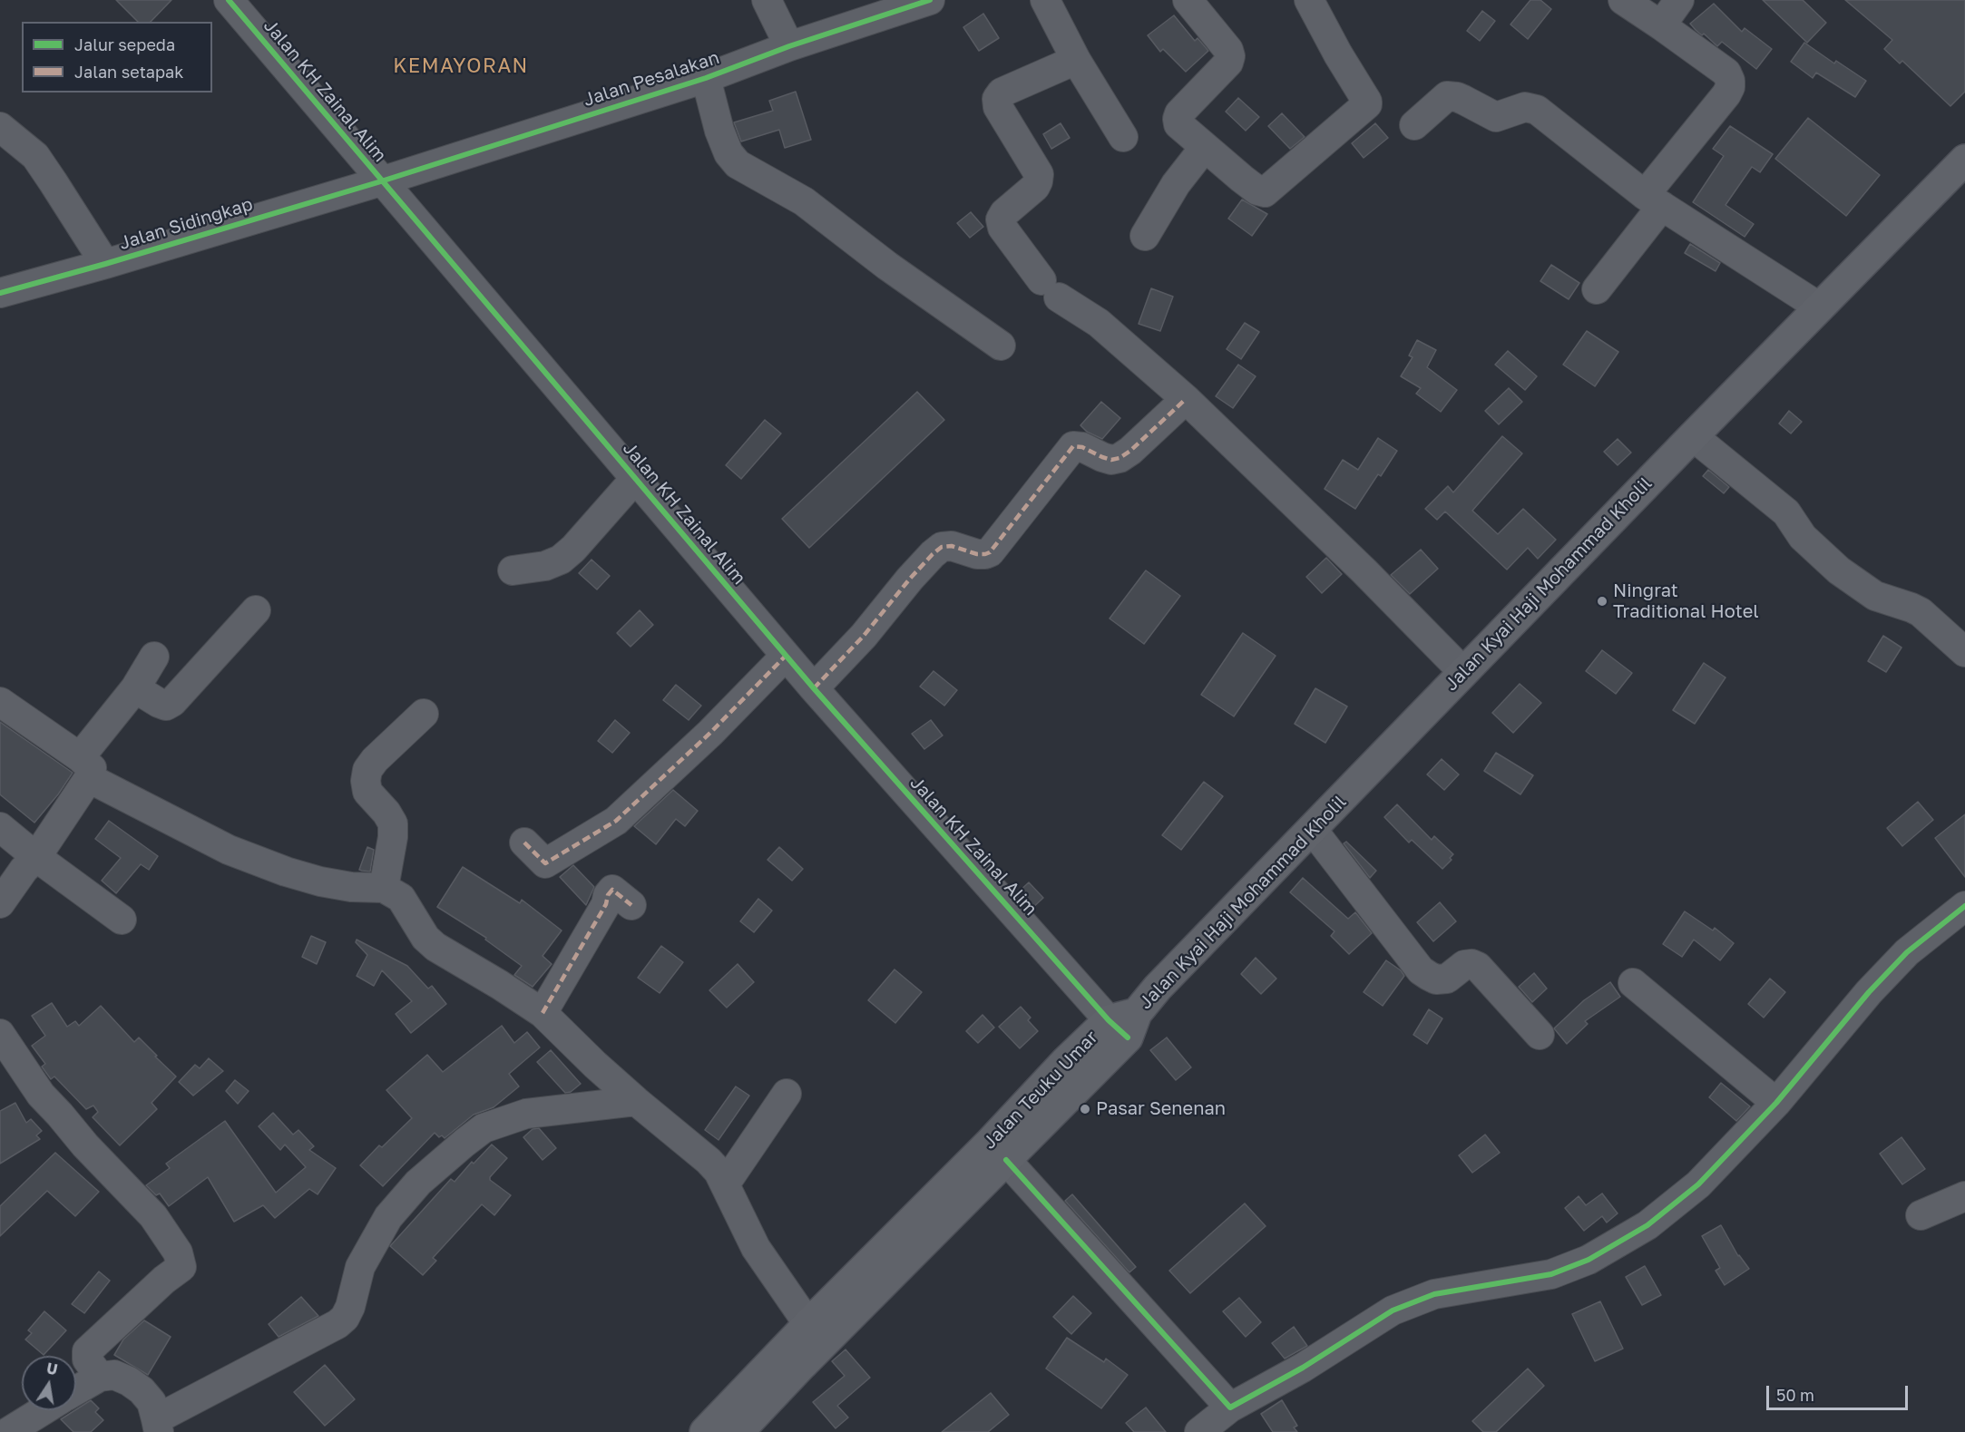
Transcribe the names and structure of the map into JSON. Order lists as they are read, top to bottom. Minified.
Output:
{"streets":{"main road":["Jalan Kyai Haji Mohammad Kholil","Jalan Teuku Umar"],"street":["Jalan Pesalakan","Jalan KH Zainal Alim","Jalan Sidingkap"]},"crossings":[["Jalan Pesalakan","Jalan KH Zainal Alim"],["Jalan Pesalakan","Jalan Sidingkap"],["Jalan KH Zainal Alim","Jalan Sidingkap"],["Jalan KH Zainal Alim","Jalan Kyai Haji Mohammad Kholil"],["Jalan KH Zainal Alim","Jalan Teuku Umar"],["Jalan Kyai Haji Mohammad Kholil","Jalan Teuku Umar"]],"districts":["KEMAYORAN"],"places":["Ningrat Traditional Hotel","Pasar Senenan"],"legend":["Jalur sepeda","Jalan setapak"],"scale_bar":"50 m","north":"top"}
